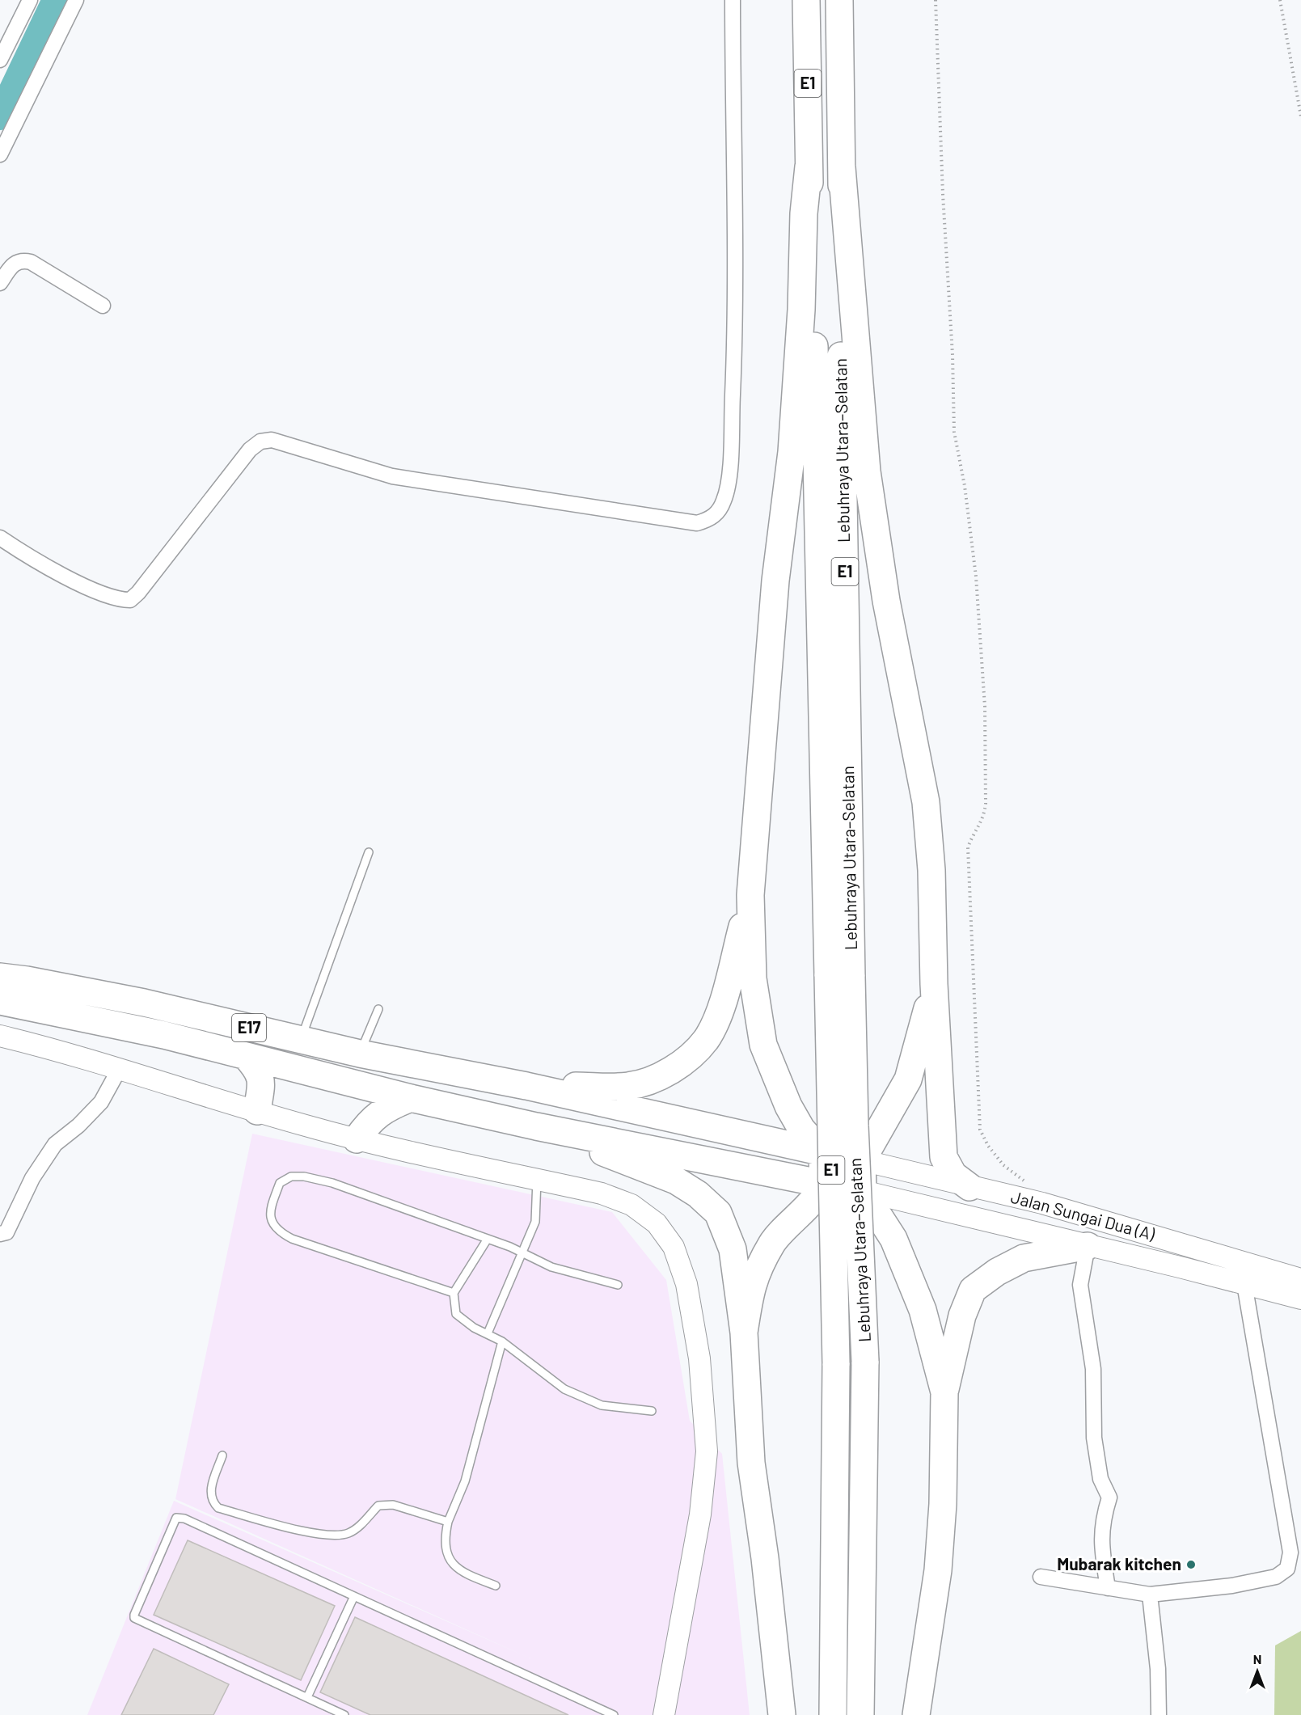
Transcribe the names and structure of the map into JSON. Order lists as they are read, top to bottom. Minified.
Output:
{"streets":{"highway":["E1","Lebuhraya Utara–Selatan","E17"],"main road":["Jalan Sungai Dua (A)"]},"places":["Mubarak kitchen"],"north":"top"}
